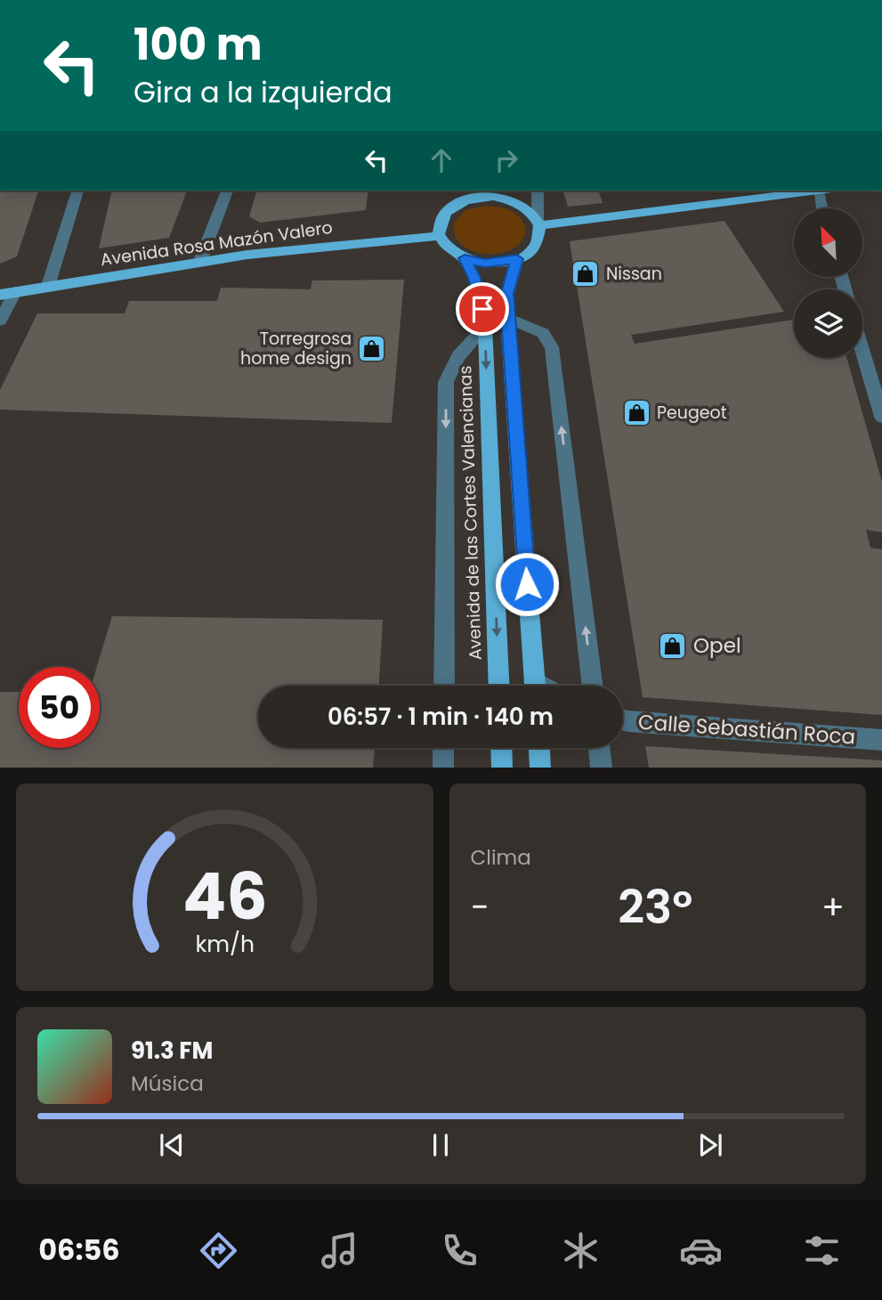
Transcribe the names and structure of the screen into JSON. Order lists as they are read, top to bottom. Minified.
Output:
{"streets":{"main road":["Avenida Rosa Mazón Valero","Avenida de las Cortes Valencianas"],"street":["Calle Sebastián Roca"]},"crossings":[["Avenida Rosa Mazón Valero","Avenida de las Cortes Valencianas"]],"places":{"shop":["Nissan","Torregrosa home design","Peugeot","Opel"]},"north":"top left","page":{"turn":["100 m","Gira a la izquierda"],"limit":"50","trip":"06:57 · 1 min · 140 m","tile":"Clima","heat":["−","23°","+"],"song":["91.3 FM","Música"],"tabs":"06:56","gauge":["46","km/h"]}}
